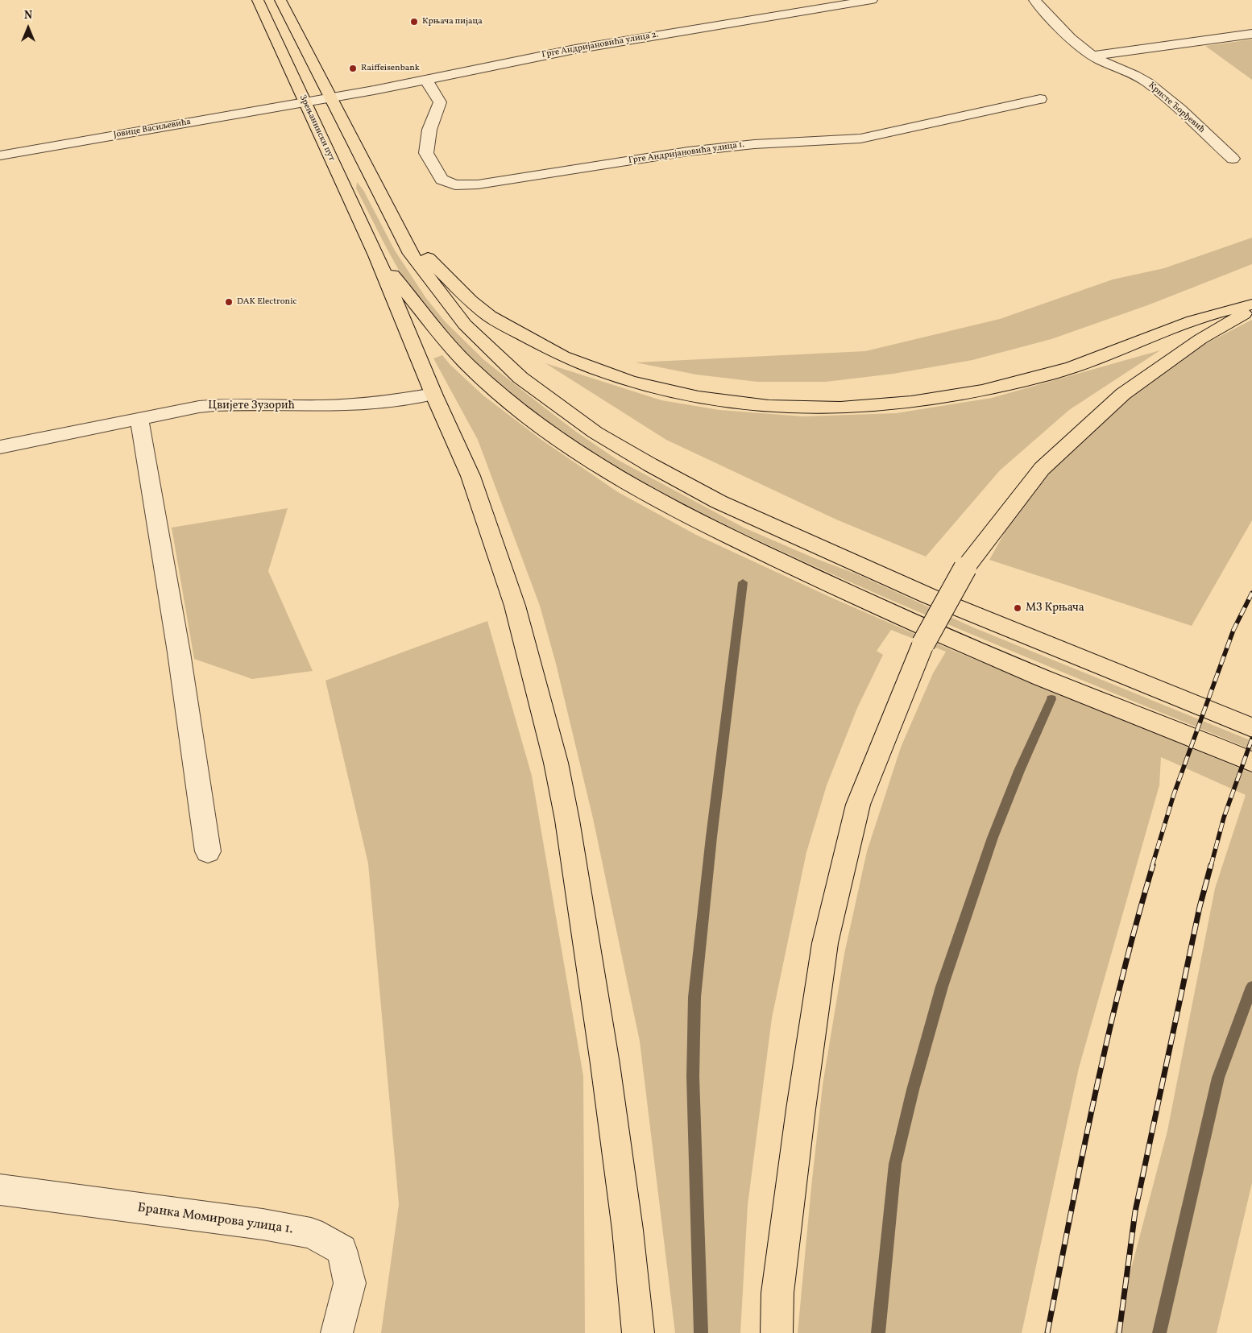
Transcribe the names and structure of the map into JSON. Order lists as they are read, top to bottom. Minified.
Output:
{"streets":{"main road":["Зрењанински пут"],"street":["Грге Андријановића улица 2.","Кристе Ђорђевић","Јовице Васиљевића","Грге Андријановића улица 1.","Цвијете Зузорић","Бранка Момирова улица 1."]},"crossings":[["Грге Андријановића улица 2.","Јовице Васиљевића"],["Грге Андријановића улица 2.","Грге Андријановића улица 1."],["Зрењанински пут","Јовице Васиљевића"]],"places":["Крњача пијаца","Raiffeisenbank","DAK Electronic","МЗ Крњача"],"north":"top"}
